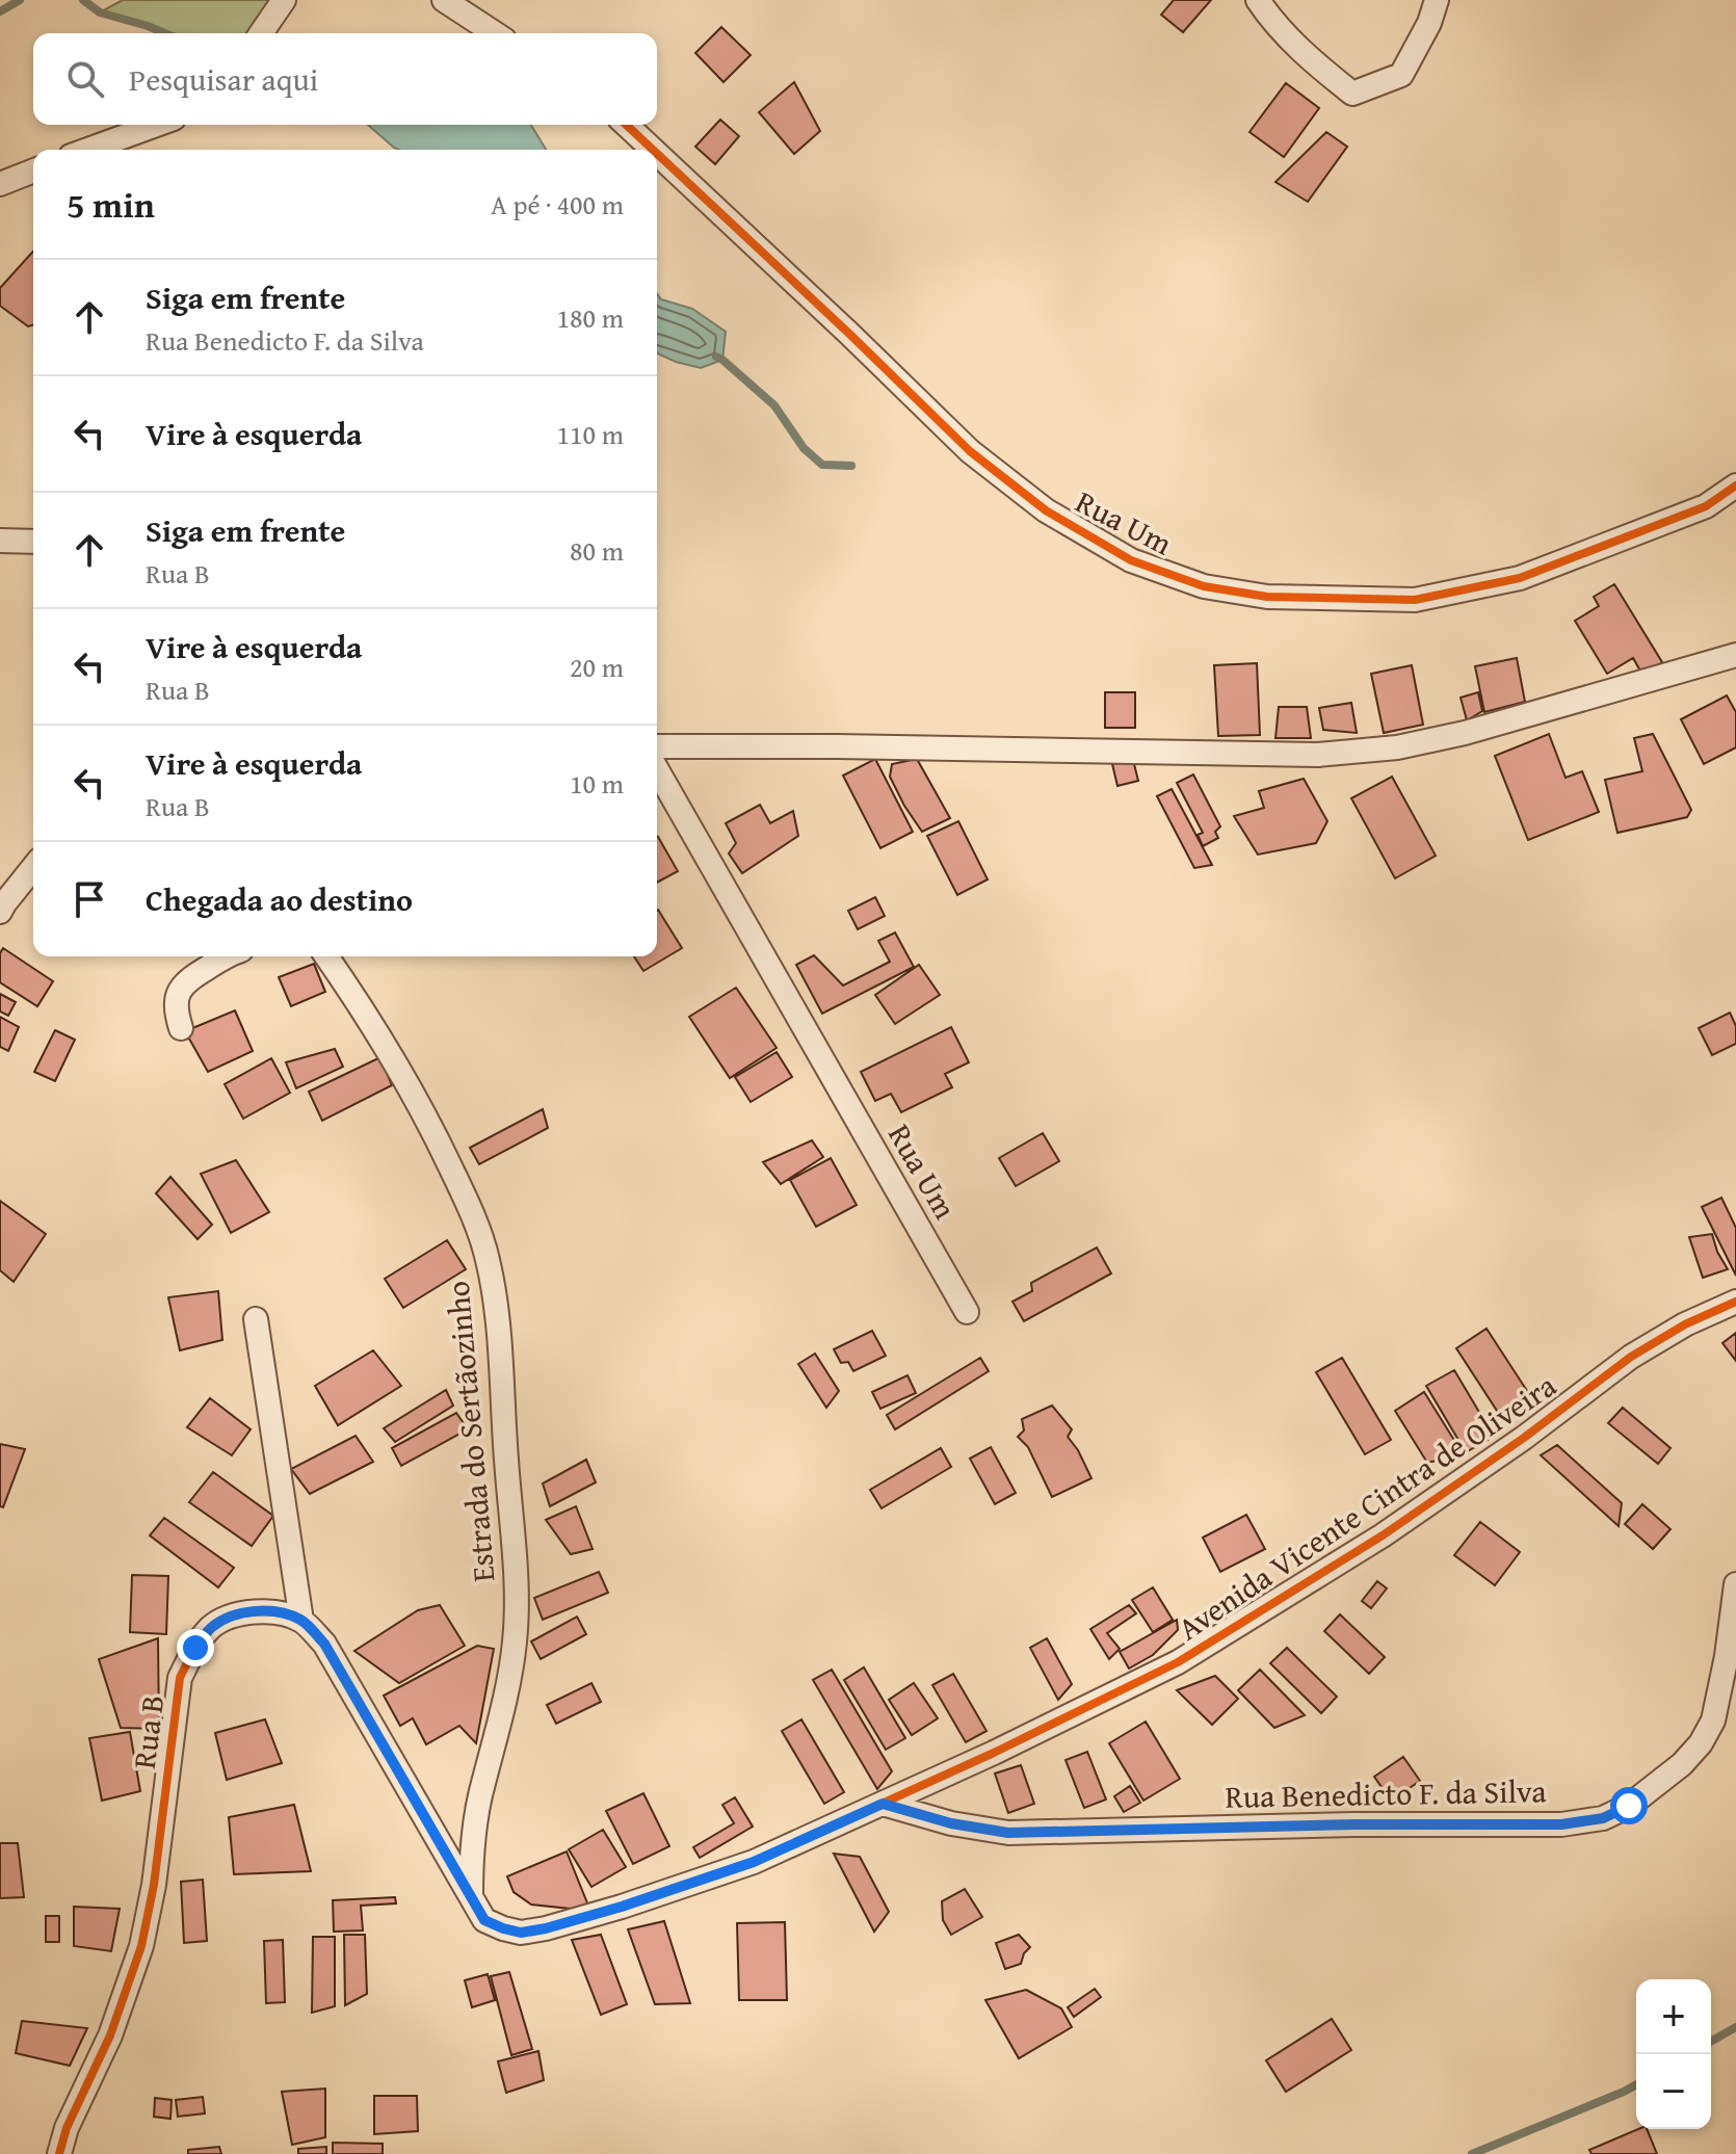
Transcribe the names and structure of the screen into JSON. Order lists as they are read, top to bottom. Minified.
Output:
{"streets":{"street":["Rua Um","Estrada do Sertãozinho","Avenida Vicente Cintra de Oliveira","Rua B","Rua Benedicto F. da Silva"]},"crossings":[["Estrada do Sertãozinho","Avenida Vicente Cintra de Oliveira"],["Avenida Vicente Cintra de Oliveira","Rua Benedicto F. da Silva"]],"page":{"search":"Pesquisar aqui","heading":["5 min","A pé · 400 m"],"list":[["Siga em frente","Rua Benedicto F. da Silva","180 m"],["Vire à esquerda","110 m"],["Siga em frente","Rua B","80 m"],["Vire à esquerda","Rua B","20 m"],["Vire à esquerda","Rua B","10 m"],"Chegada ao destino"],"map_buttons":["+","−"]}}
